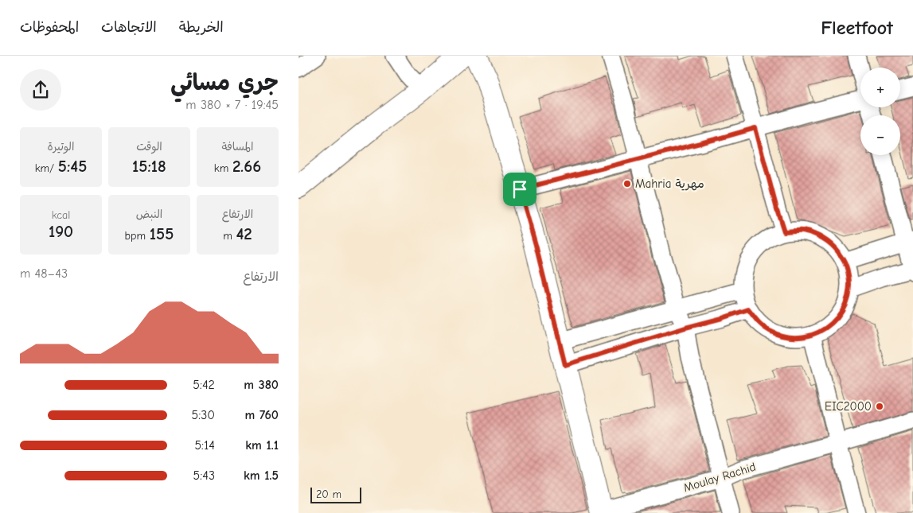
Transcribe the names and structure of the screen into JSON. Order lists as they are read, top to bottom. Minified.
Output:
{"streets":{"street":["Moulay Rachid"]},"places":["Mahria مهرية","EIC2000"],"scale_bar":"20 m","page":{"header":"Fleetfoot","nav":["الخريطة","الاتجاهات","المحفوظات"],"heading":["جري مسائي","19:45 · 7 × 380 m"],"map_buttons":["+","−"],"stats":[["المسافة","2.66 km"],["الوقت","15:18"],["الوتيرة","5:45 /km"],["الارتفاع","42 m"],["النبض","155 bpm"],["kcal","190"]],"chart":["الارتفاع","43–48 m"],"list":[{"name":"380 m","note":"5:42"},{"name":"760 m","note":"5:30"},{"name":"1.1 km","note":"5:14"},{"name":"1.5 km","note":"5:43"}],"scale":"20 m"}}
